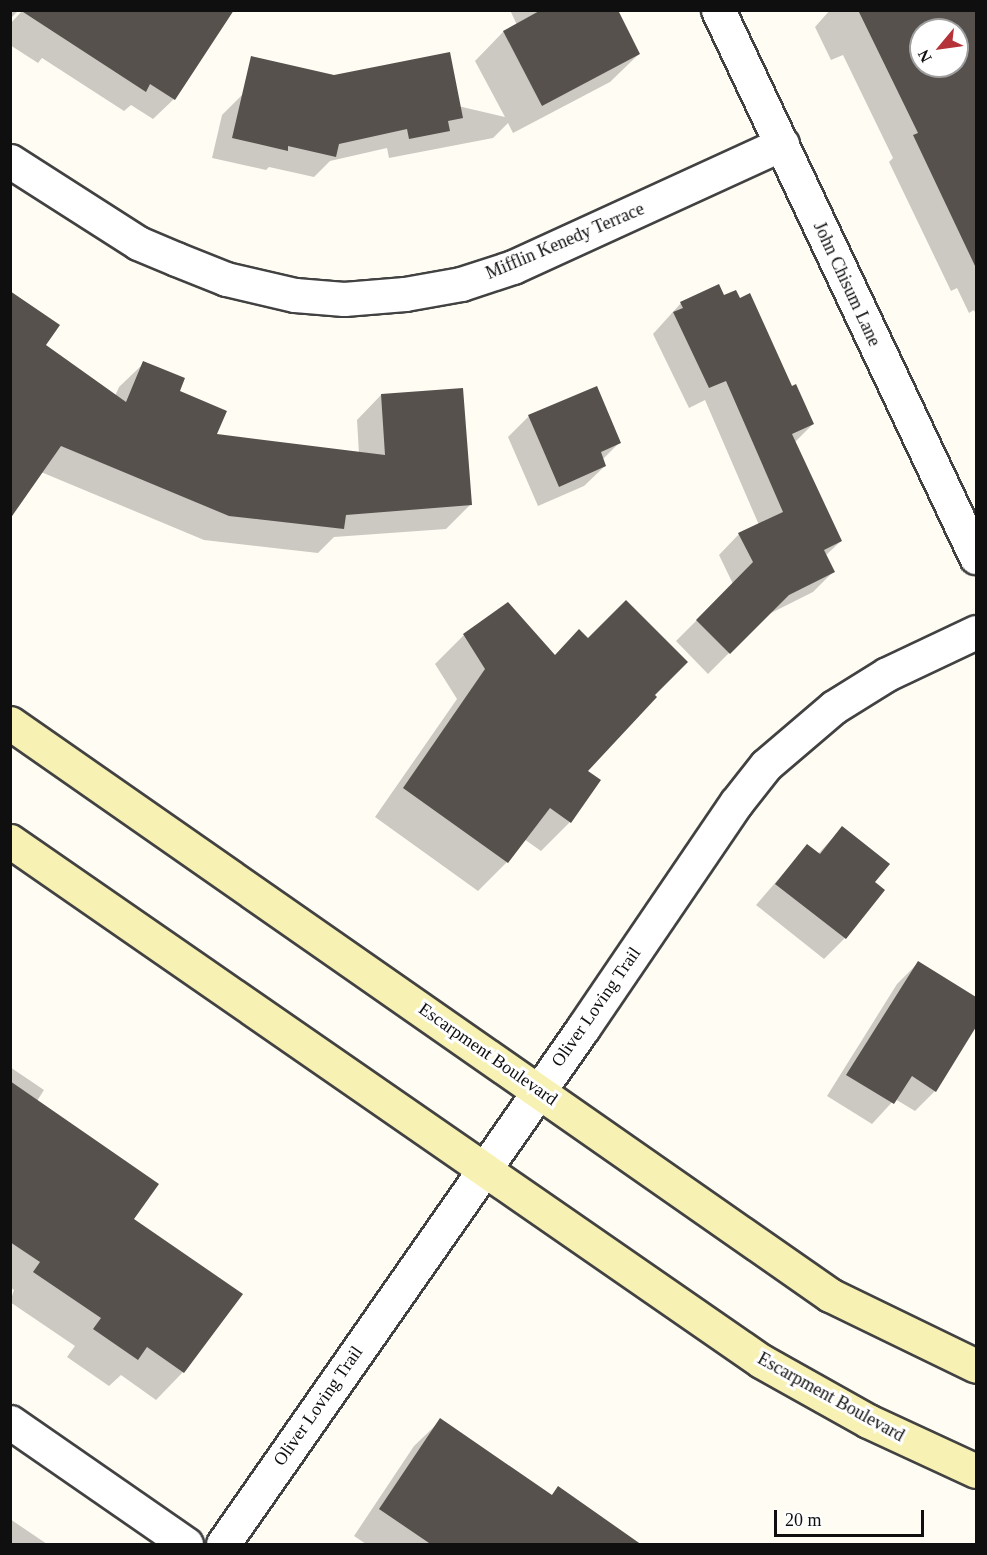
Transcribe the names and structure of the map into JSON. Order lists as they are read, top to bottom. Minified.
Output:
{"streets":{"main road":["Escarpment Boulevard"],"street":["Mifflin Kenedy Terrace","John Chisum Lane","Oliver Loving Trail"]},"crossings":[["Mifflin Kenedy Terrace","John Chisum Lane"],["Oliver Loving Trail","Escarpment Boulevard"]],"scale_bar":"20 m","north":"bottom left"}
